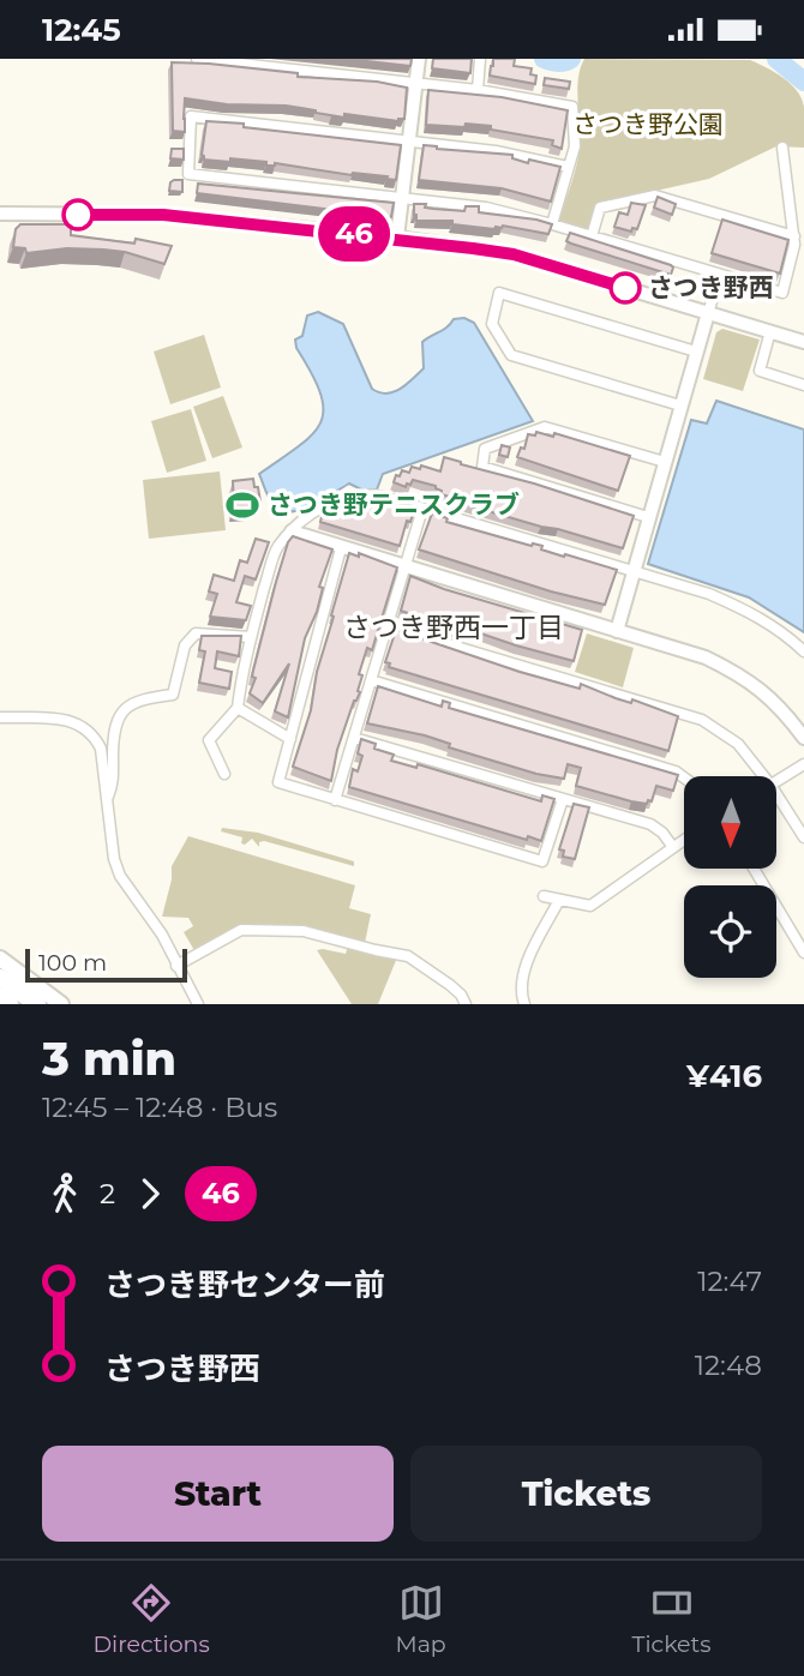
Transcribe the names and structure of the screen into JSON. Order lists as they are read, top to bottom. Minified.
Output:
{"districts":["さつき野西一丁目"],"parks":["さつき野公園"],"places":{"other":["さつき野西"],"sports":["さつき野テニスクラブ"]},"lines":["bus line 46"],"scale_bar":"100 m","north":"bottom","page":{"status":"12:45","on_map":"46","scale":"100 m","heading":["3 min","12:45 – 12:48 · Bus","¥416"],"legs":["2","46"],"list":[{"name":"さつき野センター前","value":"12:47"},{"name":"さつき野西","value":"12:48"}],"buttons":["Start","Tickets"],"tabs":["Directions","Map","Tickets"]}}
